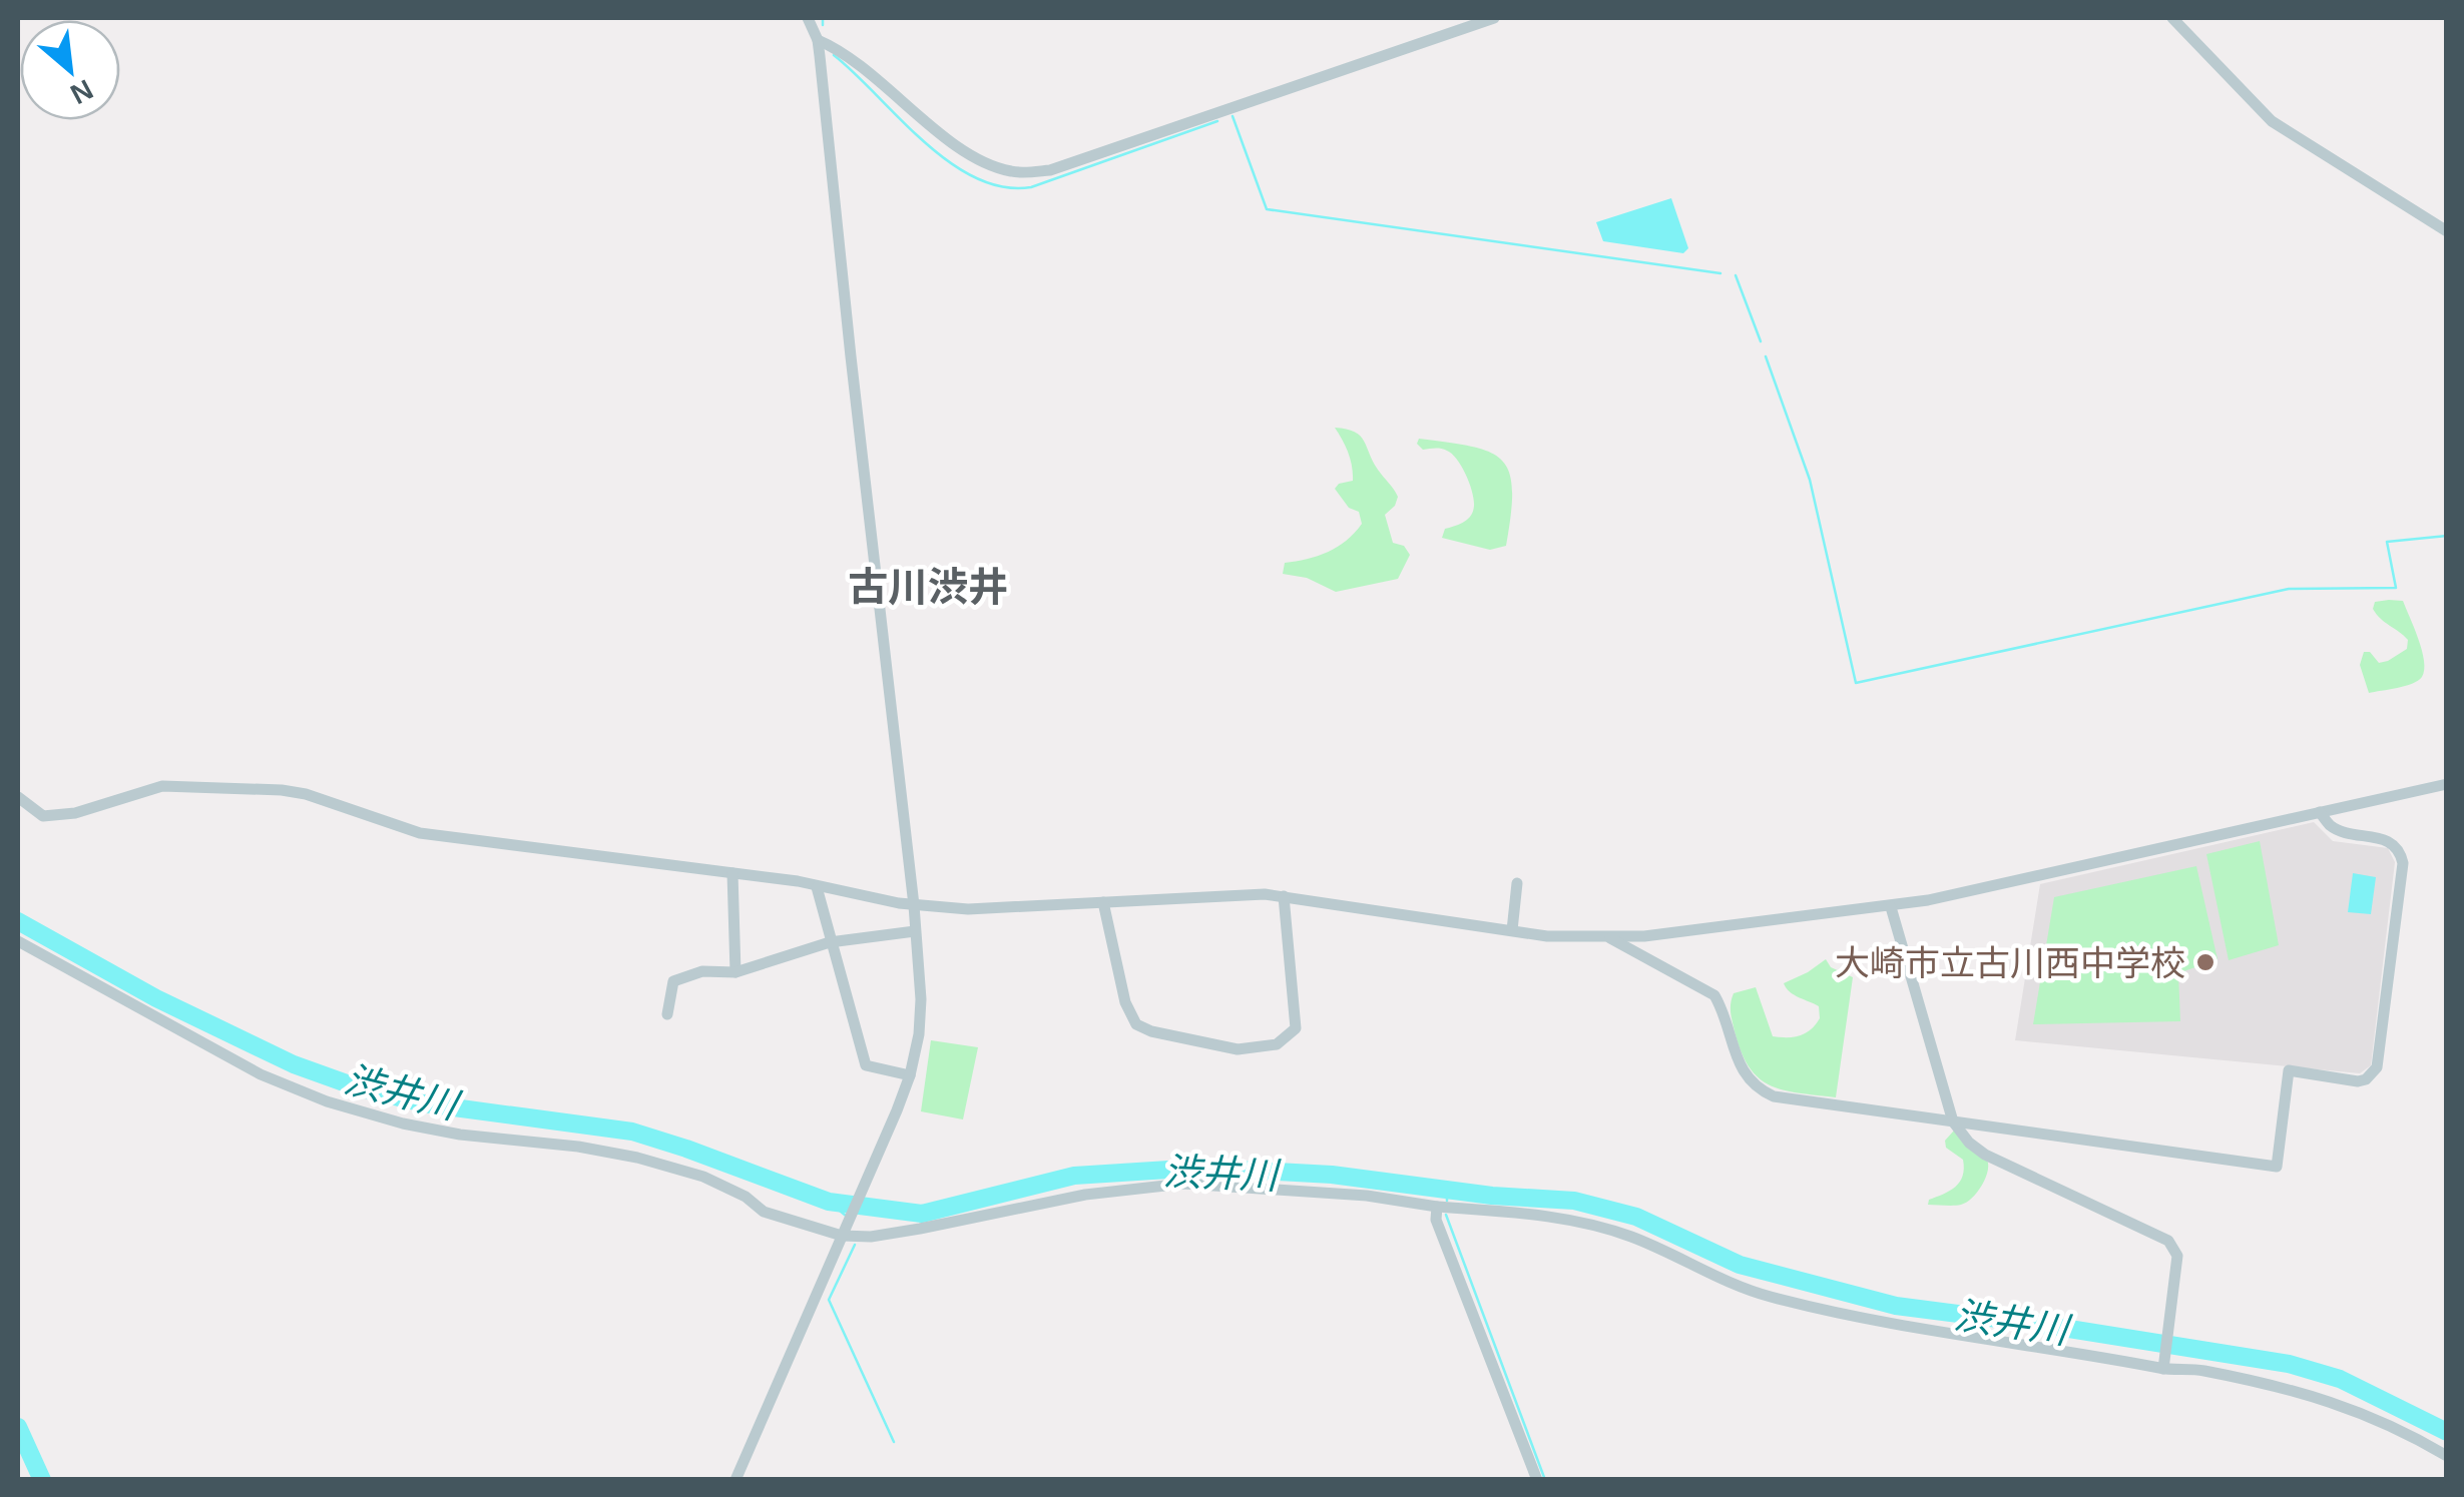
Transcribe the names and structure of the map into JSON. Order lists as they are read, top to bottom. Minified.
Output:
{"districts":["古川渋井"],"water":["渋井川"],"places":["大崎市立古川西中学校"],"north":"bottom right"}
